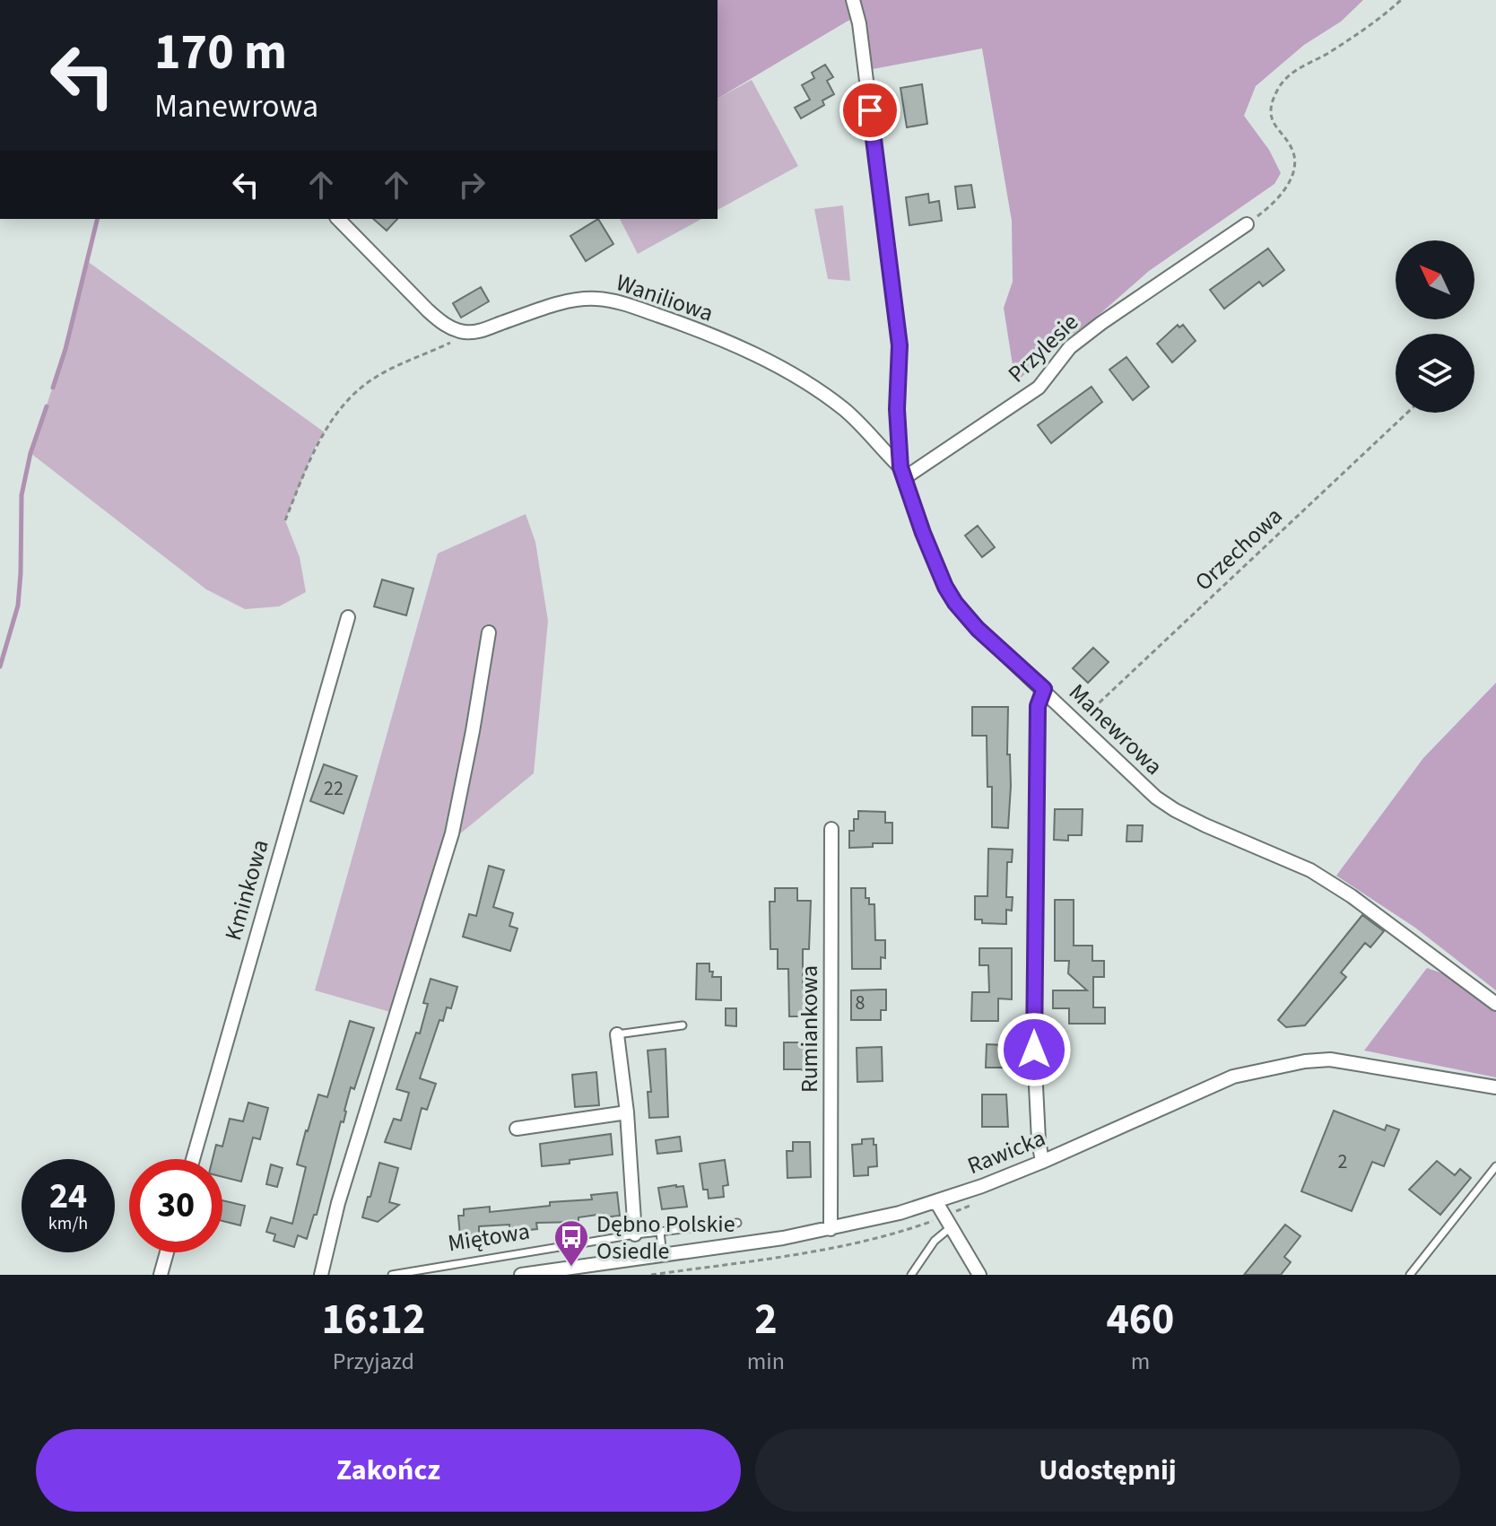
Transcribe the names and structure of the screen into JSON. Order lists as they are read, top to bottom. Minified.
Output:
{"streets":{"street":["Waniliowa","Przylesie","Manewrowa","Kminkowa","Rumiankowa","Rawicka"],"lane":["Miętowa"],"path":["Orzechowa"]},"crossings":[["Waniliowa","Przylesie"],["Waniliowa","Manewrowa"],["Przylesie","Manewrowa"],["Orzechowa","Manewrowa"],["Rumiankowa","Rawicka"]],"places":{"bus stop":["Dębno Polskie Osiedle"]},"house_numbers":["22","8","2"],"north":"top left","page":{"turn":["170 m","Manewrowa"],"speed":"24 km/h","limit":"30","eta":["16:12","Przyjazd","2","min","460","m"],"buttons":["Zakończ","Udostępnij"]}}
